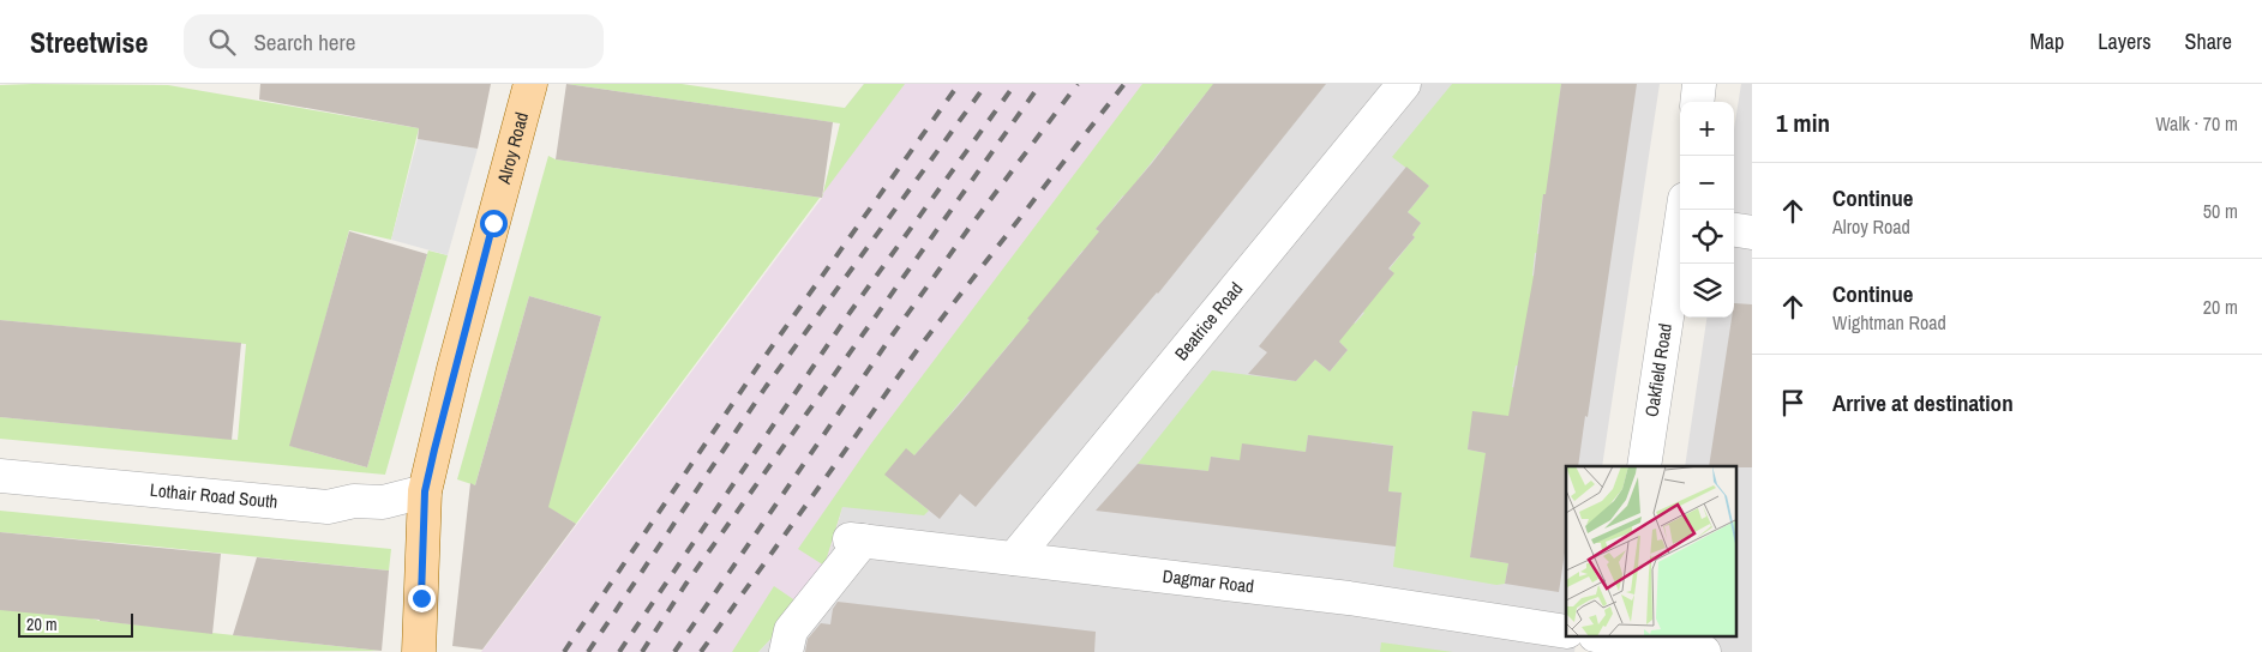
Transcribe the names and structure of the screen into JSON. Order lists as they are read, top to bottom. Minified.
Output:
{"streets":{"main road":["Alroy Road"],"street":["Beatrice Road","Oakfield Road","Lothair Road South","Dagmar Road"]},"crossings":[["Alroy Road","Lothair Road South"],["Beatrice Road","Dagmar Road"]],"scale_bar":"20 m","page":{"header":"Streetwise","search":"Search here","nav":["Map","Layers","Share"],"heading":["1 min","Walk · 70 m"],"map_buttons":["+","−"],"list":[["Continue","Alroy Road","50 m"],["Continue","Wightman Road","20 m"],"Arrive at destination"],"scale":"20 m"}}
